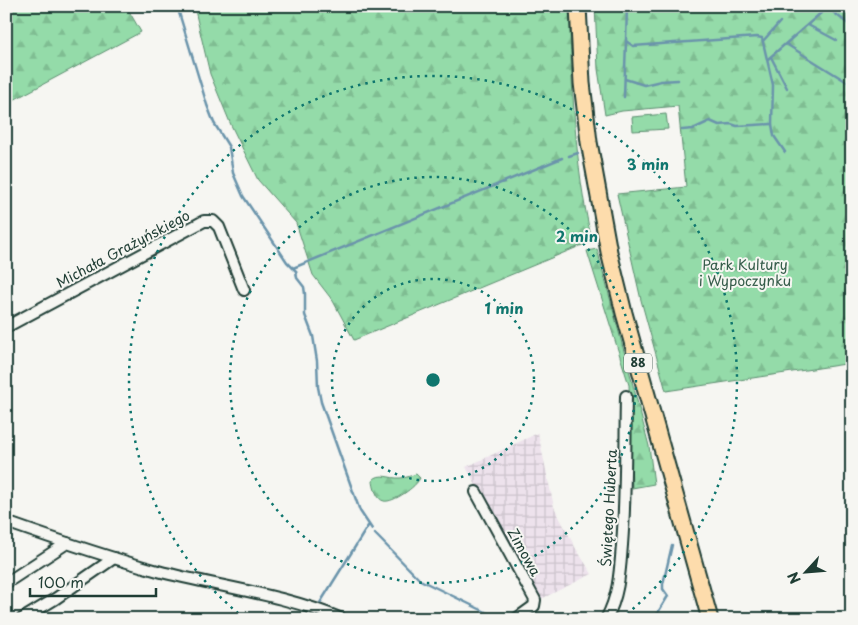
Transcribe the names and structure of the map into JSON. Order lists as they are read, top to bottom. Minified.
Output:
{"streets":{"main road":["88"],"street":["Michała Grażyńskiego","Świętego Huberta","Zimowa"]},"parks":["Park Kultury i Wypoczynku"],"scale_bar":"100 m","north":"bottom left","rings":["3 min","2 min","1 min"]}
